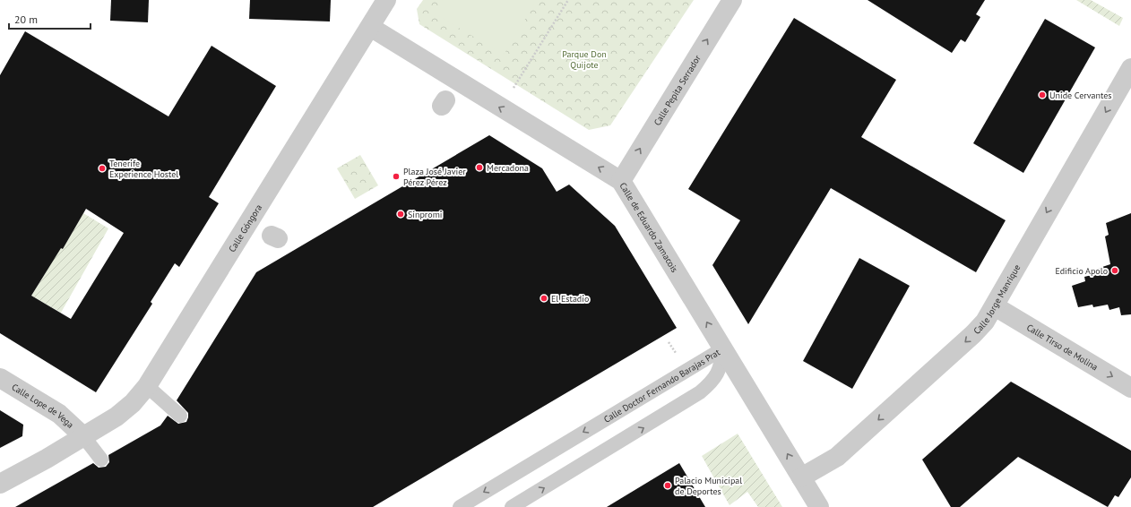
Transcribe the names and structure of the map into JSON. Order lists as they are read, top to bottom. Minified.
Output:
{"streets":{"street":["Calle Pepita Serrador","Calle Góngora","Calle de Eduardo Zamacois","Calle Jorge Manrique","Calle Tirso de Molina","Calle Lope de Vega"],"lane":["Calle Doctor Fernando Barajas Prat"]},"crossings":[["Calle Pepita Serrador","Calle de Eduardo Zamacois"],["Calle Góngora","Calle de Eduardo Zamacois"],["Calle Góngora","Calle Lope de Vega"],["Calle de Eduardo Zamacois","Calle Jorge Manrique"],["Calle de Eduardo Zamacois","Calle Doctor Fernando Barajas Prat"],["Calle Jorge Manrique","Calle Tirso de Molina"]],"one_way":["Calle Pepita Serrador","Calle de Eduardo Zamacois","Calle Jorge Manrique","Calle Tirso de Molina"],"parks":["Parque Don Quijote"],"places":["Unide Cervantes","Mercadona","Tenerife Experience Hostel","Plaza José Javier Pérez Pérez","Sinpromi","Edificio Apolo","El Estadio","Palacio Municipal de Deportes"],"scale_bar":"20 m"}
